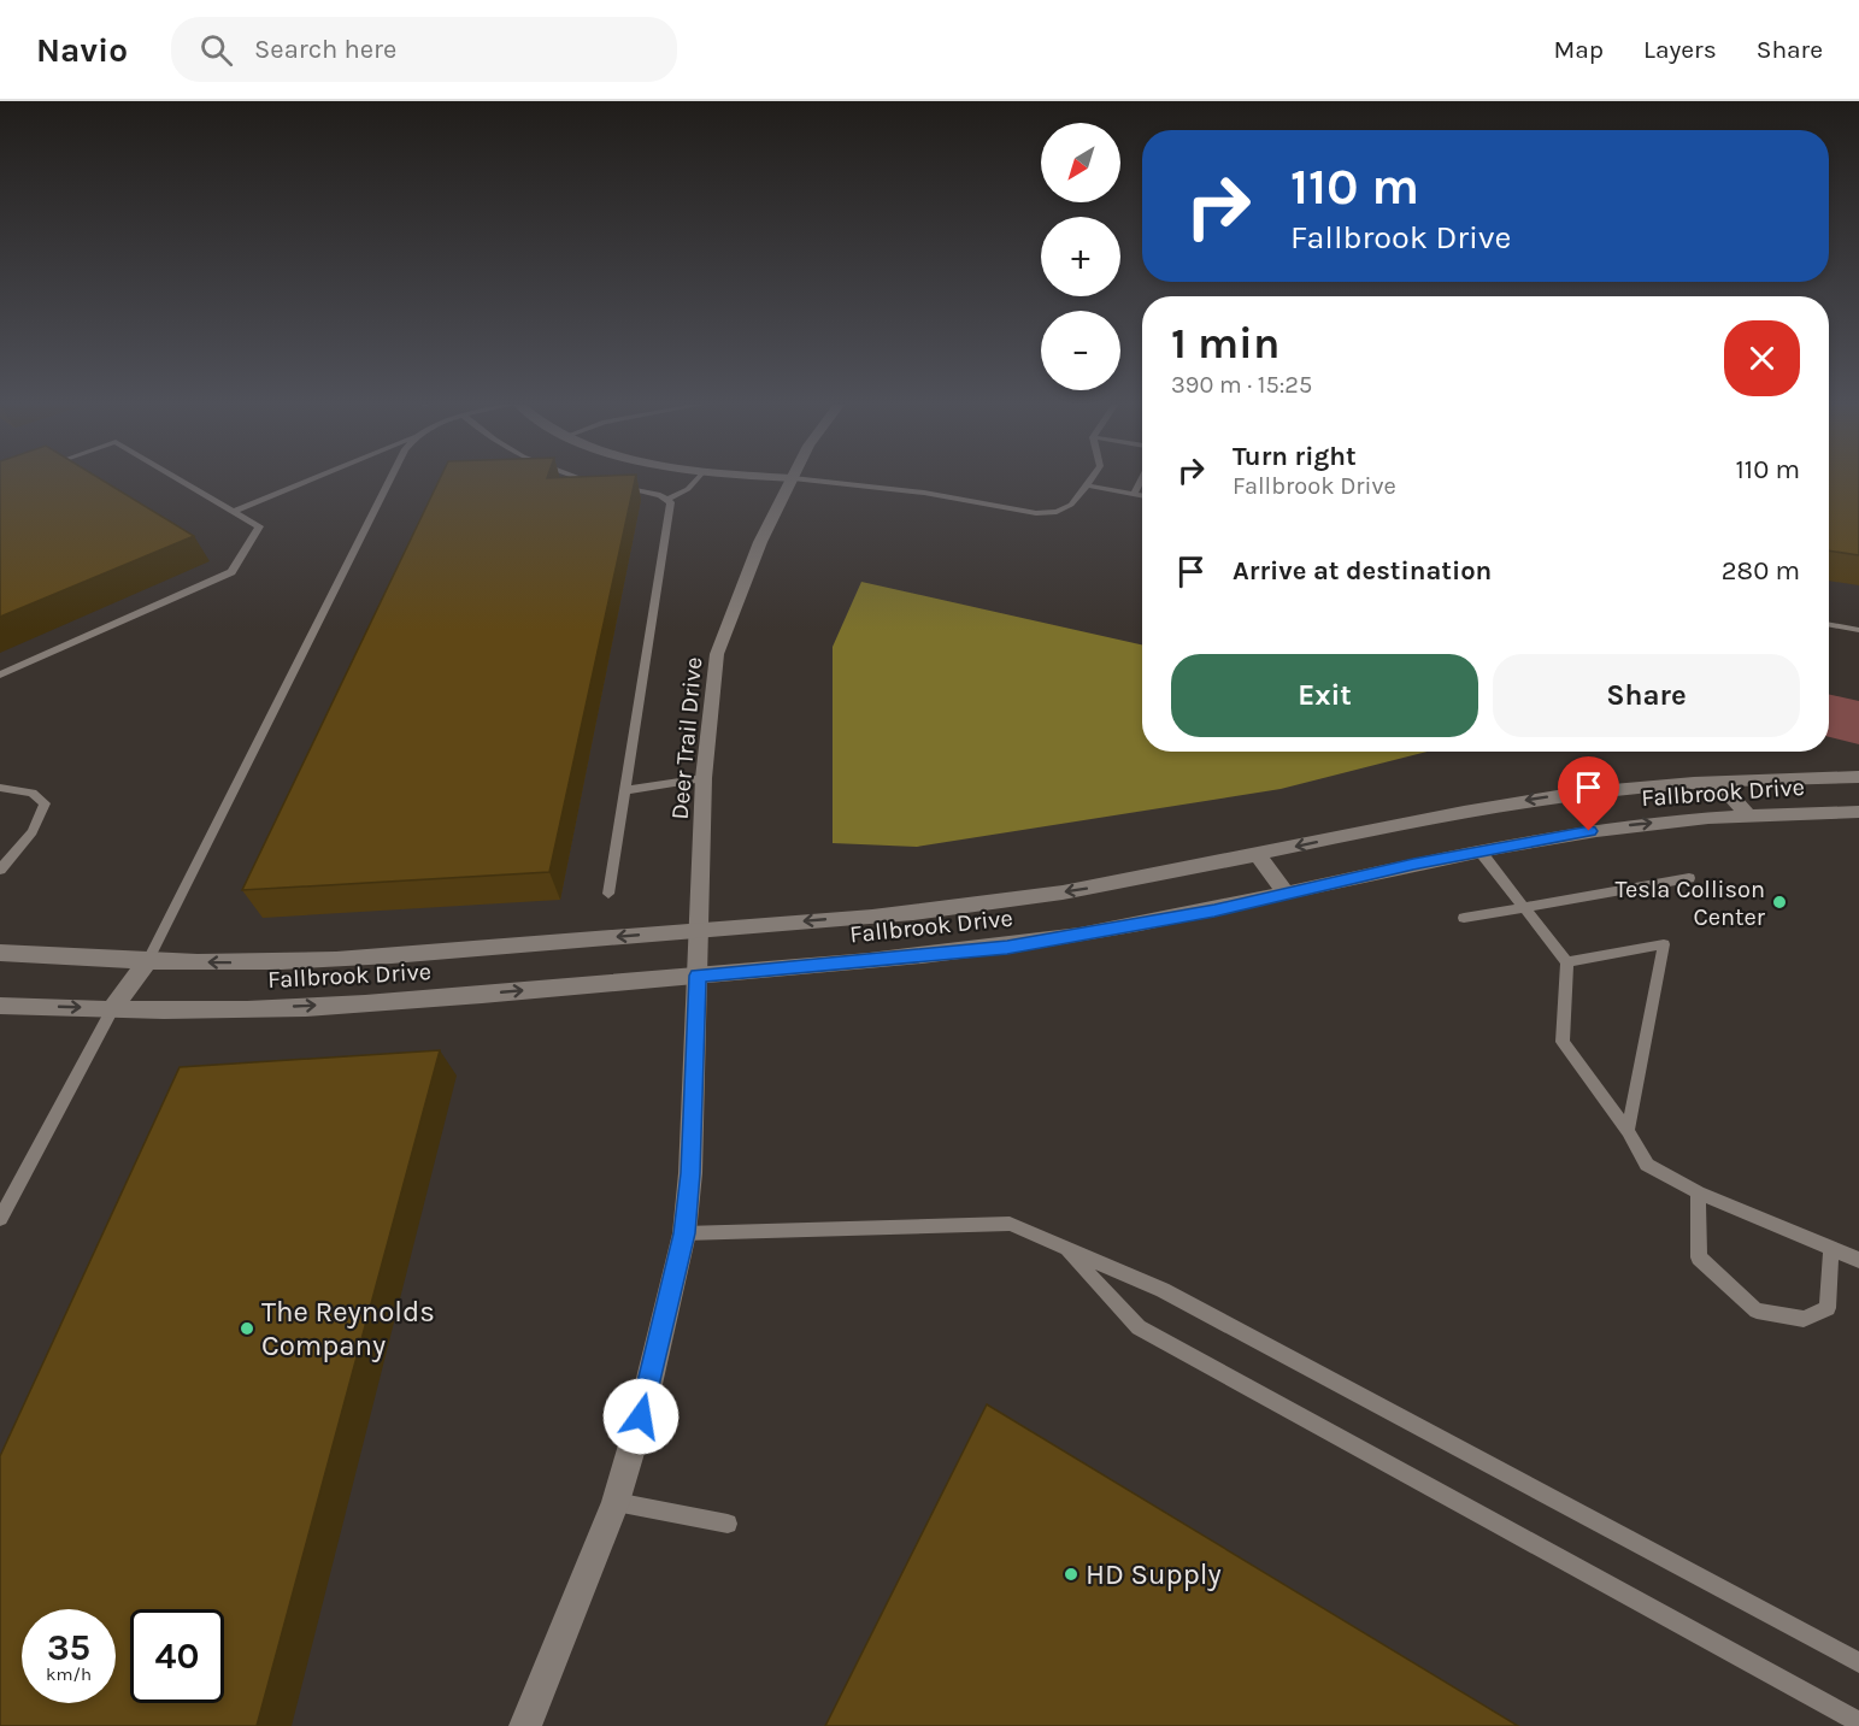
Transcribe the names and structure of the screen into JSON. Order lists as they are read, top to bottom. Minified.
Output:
{"streets":{"main road":["Deer Trail Drive","Fallbrook Drive"]},"crossings":[["Deer Trail Drive","Fallbrook Drive"]],"places":["Tesla Collison Center","The Reynolds Company","HD Supply"],"north":"bottom left","page":{"header":"Navio","search":"Search here","nav":["Map","Layers","Share"],"map_buttons":["+","−"],"turn":["110 m","Fallbrook Drive"],"heading":["1 min","390 m · 15:25"],"list":[{"name":"Turn right","note":"Fallbrook Drive","value":"110 m"},{"name":"Arrive at destination","value":"280 m"}],"buttons":["Exit","Share"],"speed":"35 km/h","limit":"40"}}
